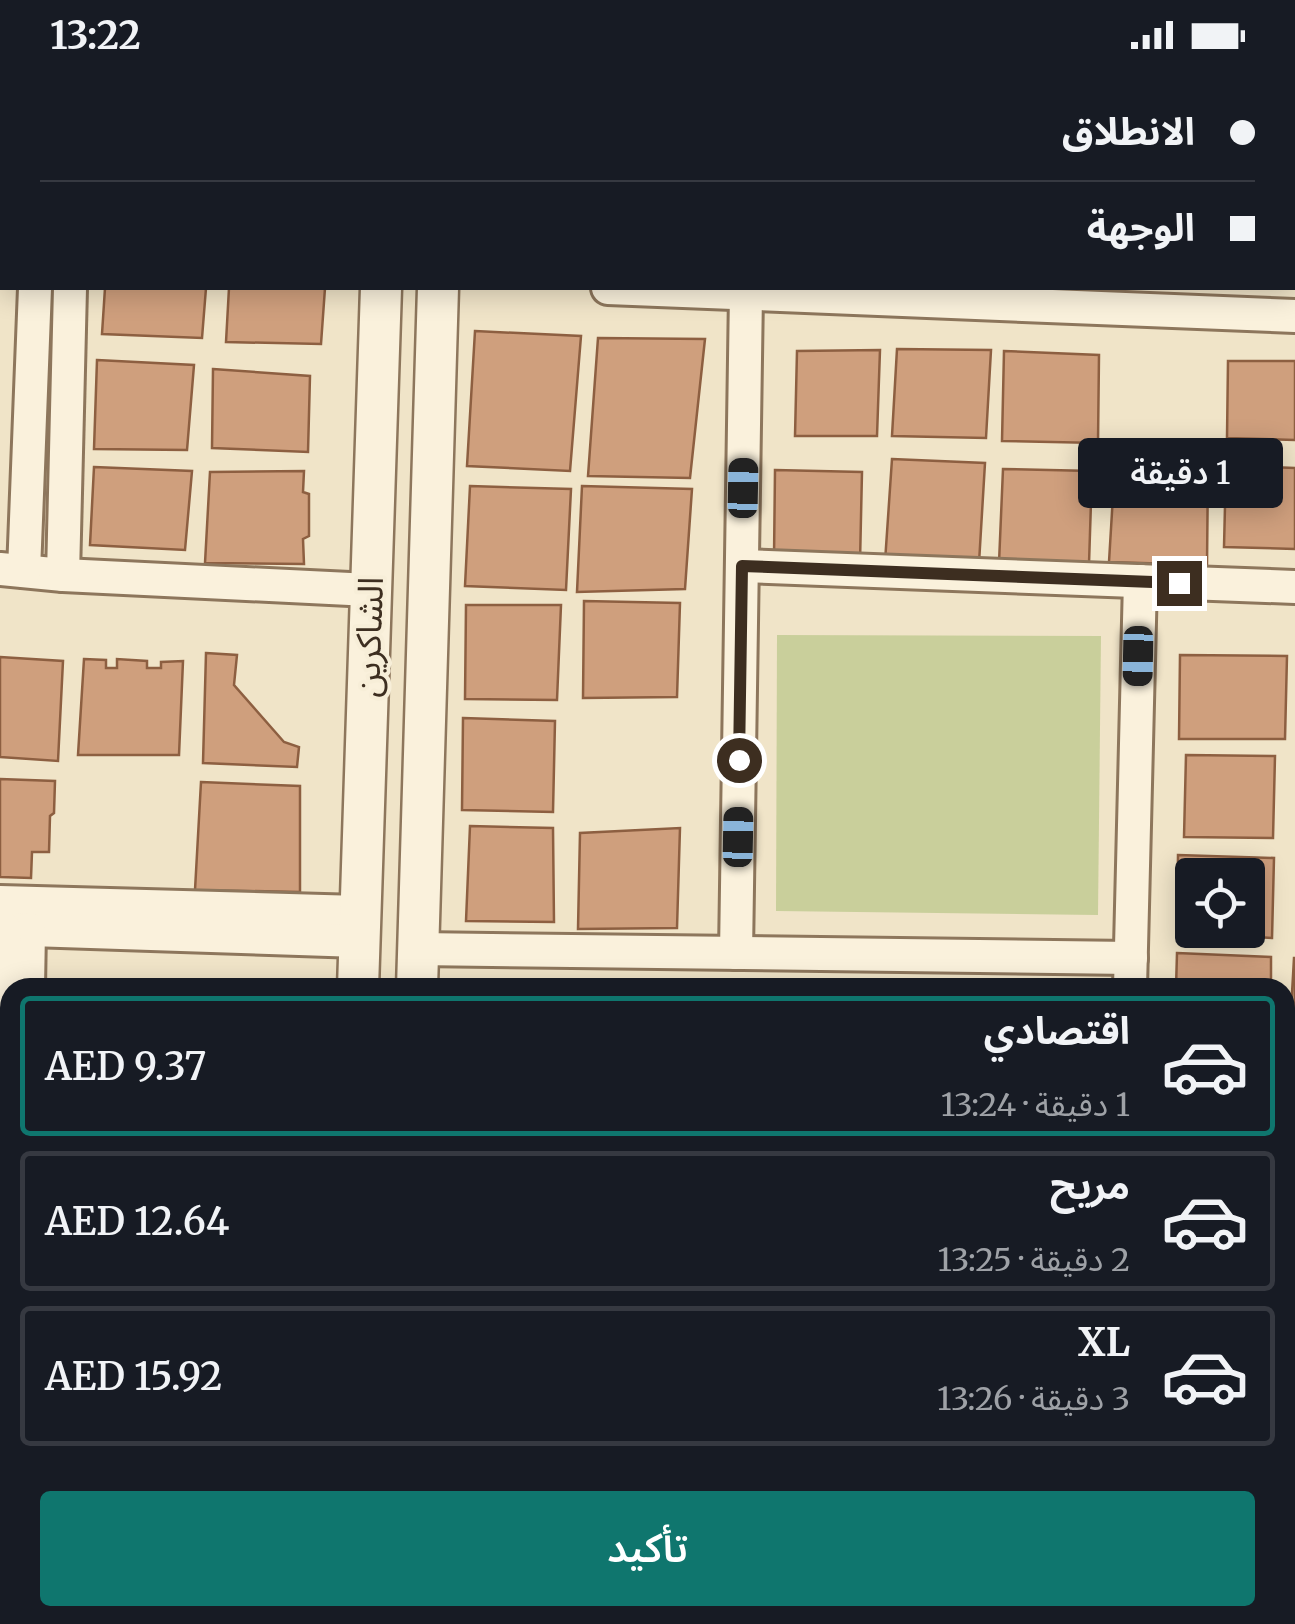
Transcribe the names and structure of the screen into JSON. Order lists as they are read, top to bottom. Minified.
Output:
{"streets":{"street":["الشاكرين"]},"page":{"status":"13:22","banner":["الانطلاق","الوجهة"],"bubble":"1 دقيقة","list":[{"name":"اقتصادي","note":"1 دقيقة · 13:24","value":"AED 9.37"},{"name":"مريح","note":"2 دقيقة · 13:25","value":"AED 12.64"},{"name":"XL","note":"3 دقيقة · 13:26","value":"AED 15.92"}],"buttons":"تأكيد"}}
